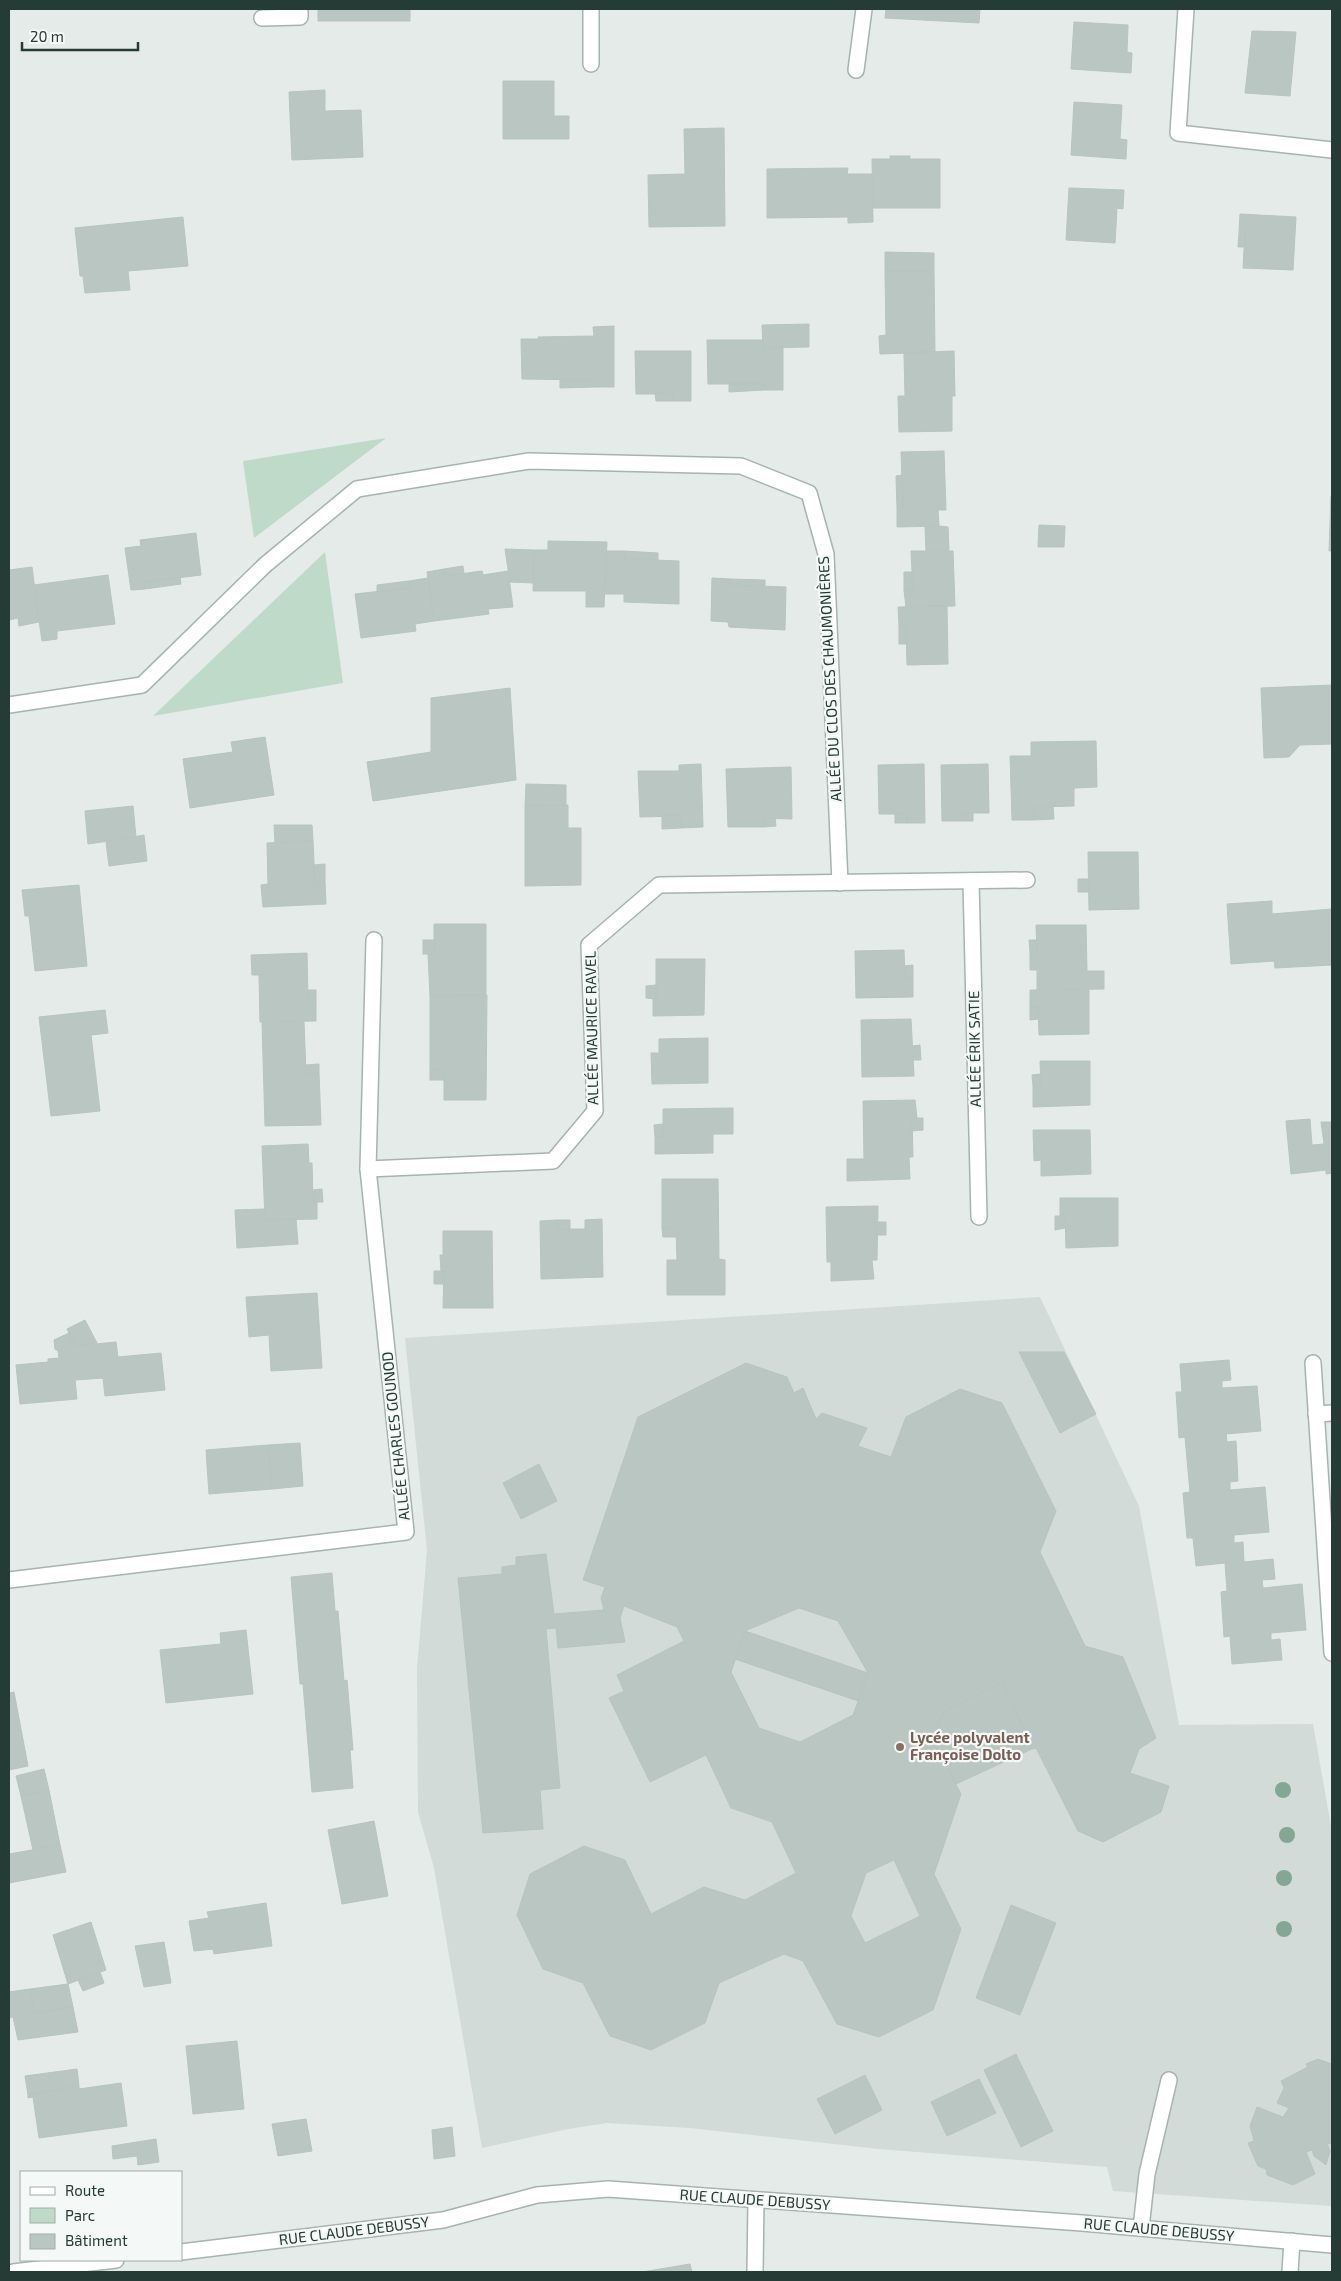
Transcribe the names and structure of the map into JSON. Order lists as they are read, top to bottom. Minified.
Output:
{"streets":{"street":["ALLÉE DU CLOS DES CHAUMONIÈRES","ALLÉE MAURICE RAVEL","ALLÉE ÉRIK SATIE","ALLÉE CHARLES GOUNOD","RUE CLAUDE DEBUSSY"]},"crossings":[["ALLÉE DU CLOS DES CHAUMONIÈRES","ALLÉE MAURICE RAVEL"],["ALLÉE MAURICE RAVEL","ALLÉE ÉRIK SATIE"],["ALLÉE MAURICE RAVEL","ALLÉE CHARLES GOUNOD"]],"places":["Lycée polyvalent Françoise Dolto"],"legend":["Route","Parc","Bâtiment"],"scale_bar":"20 m"}
